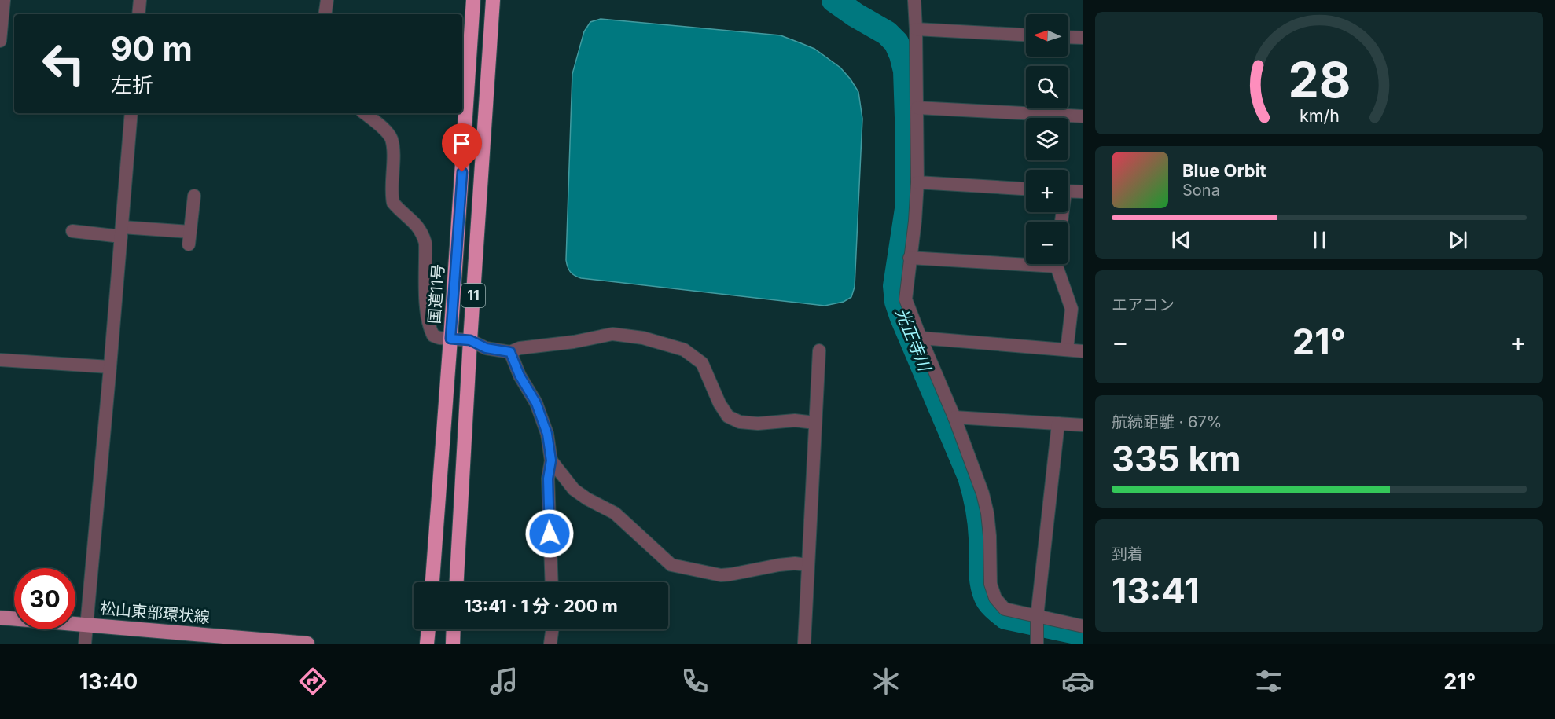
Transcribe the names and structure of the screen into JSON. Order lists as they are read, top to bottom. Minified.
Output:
{"streets":{"highway":["国道11号","11"],"main road":["松山東部環状線"]},"water":["光正寺川"],"north":"left","page":{"map_buttons":["+","−"],"turn":["90 m","左折"],"song":["Blue Orbit","Sona"],"tile":["エアコン",["航続距離 · 67%","335 km"],["到着","13:41"]],"heat":["−","21°","+"],"limit":"30","trip":"13:41 · 1 分 · 200 m","tabs":["13:40","21°"],"gauge":["28","km/h"]}}
